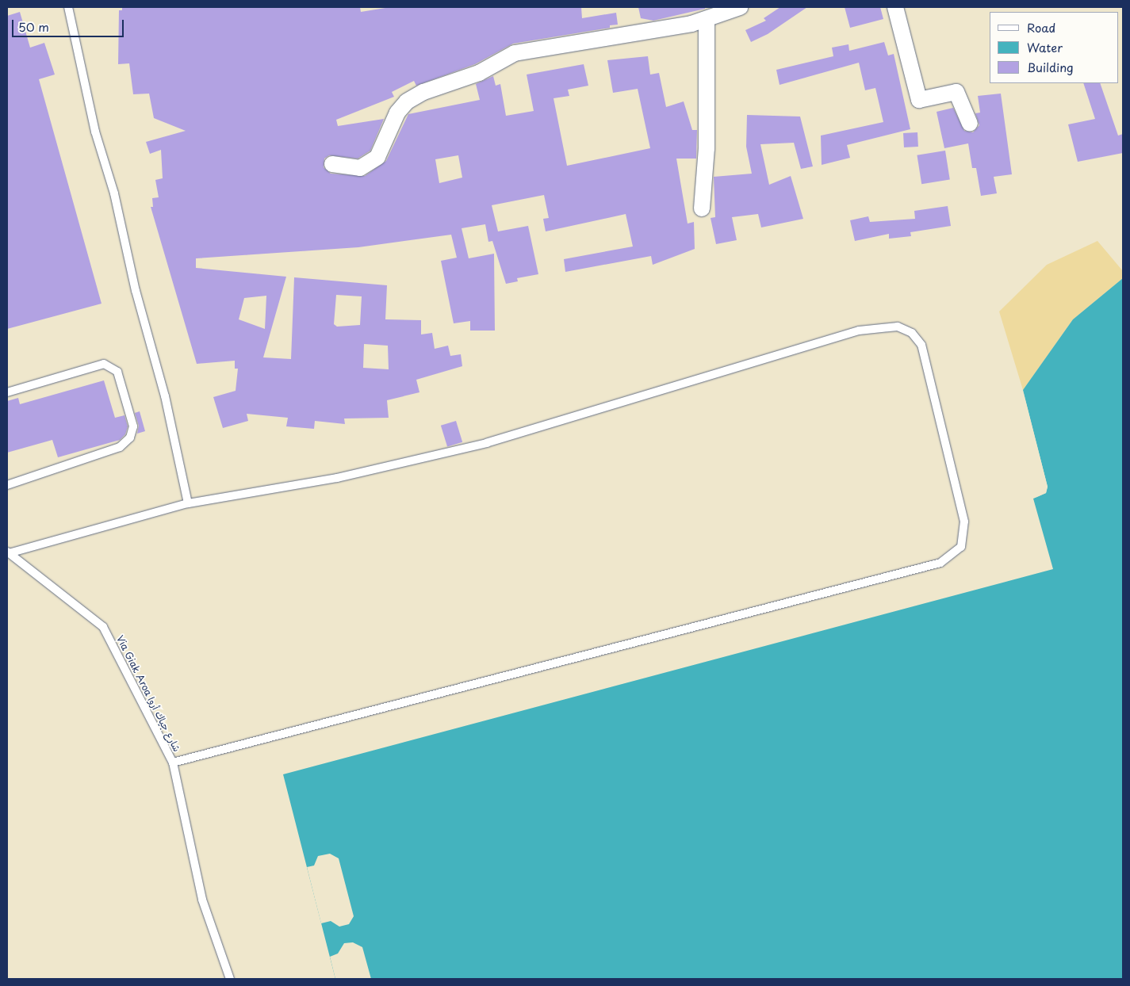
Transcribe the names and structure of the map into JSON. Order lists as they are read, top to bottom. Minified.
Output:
{"streets":{"lane":["Via Giak Aroa شارع جياك أروا"]},"legend":["Road","Water","Building"],"scale_bar":"50 m"}
